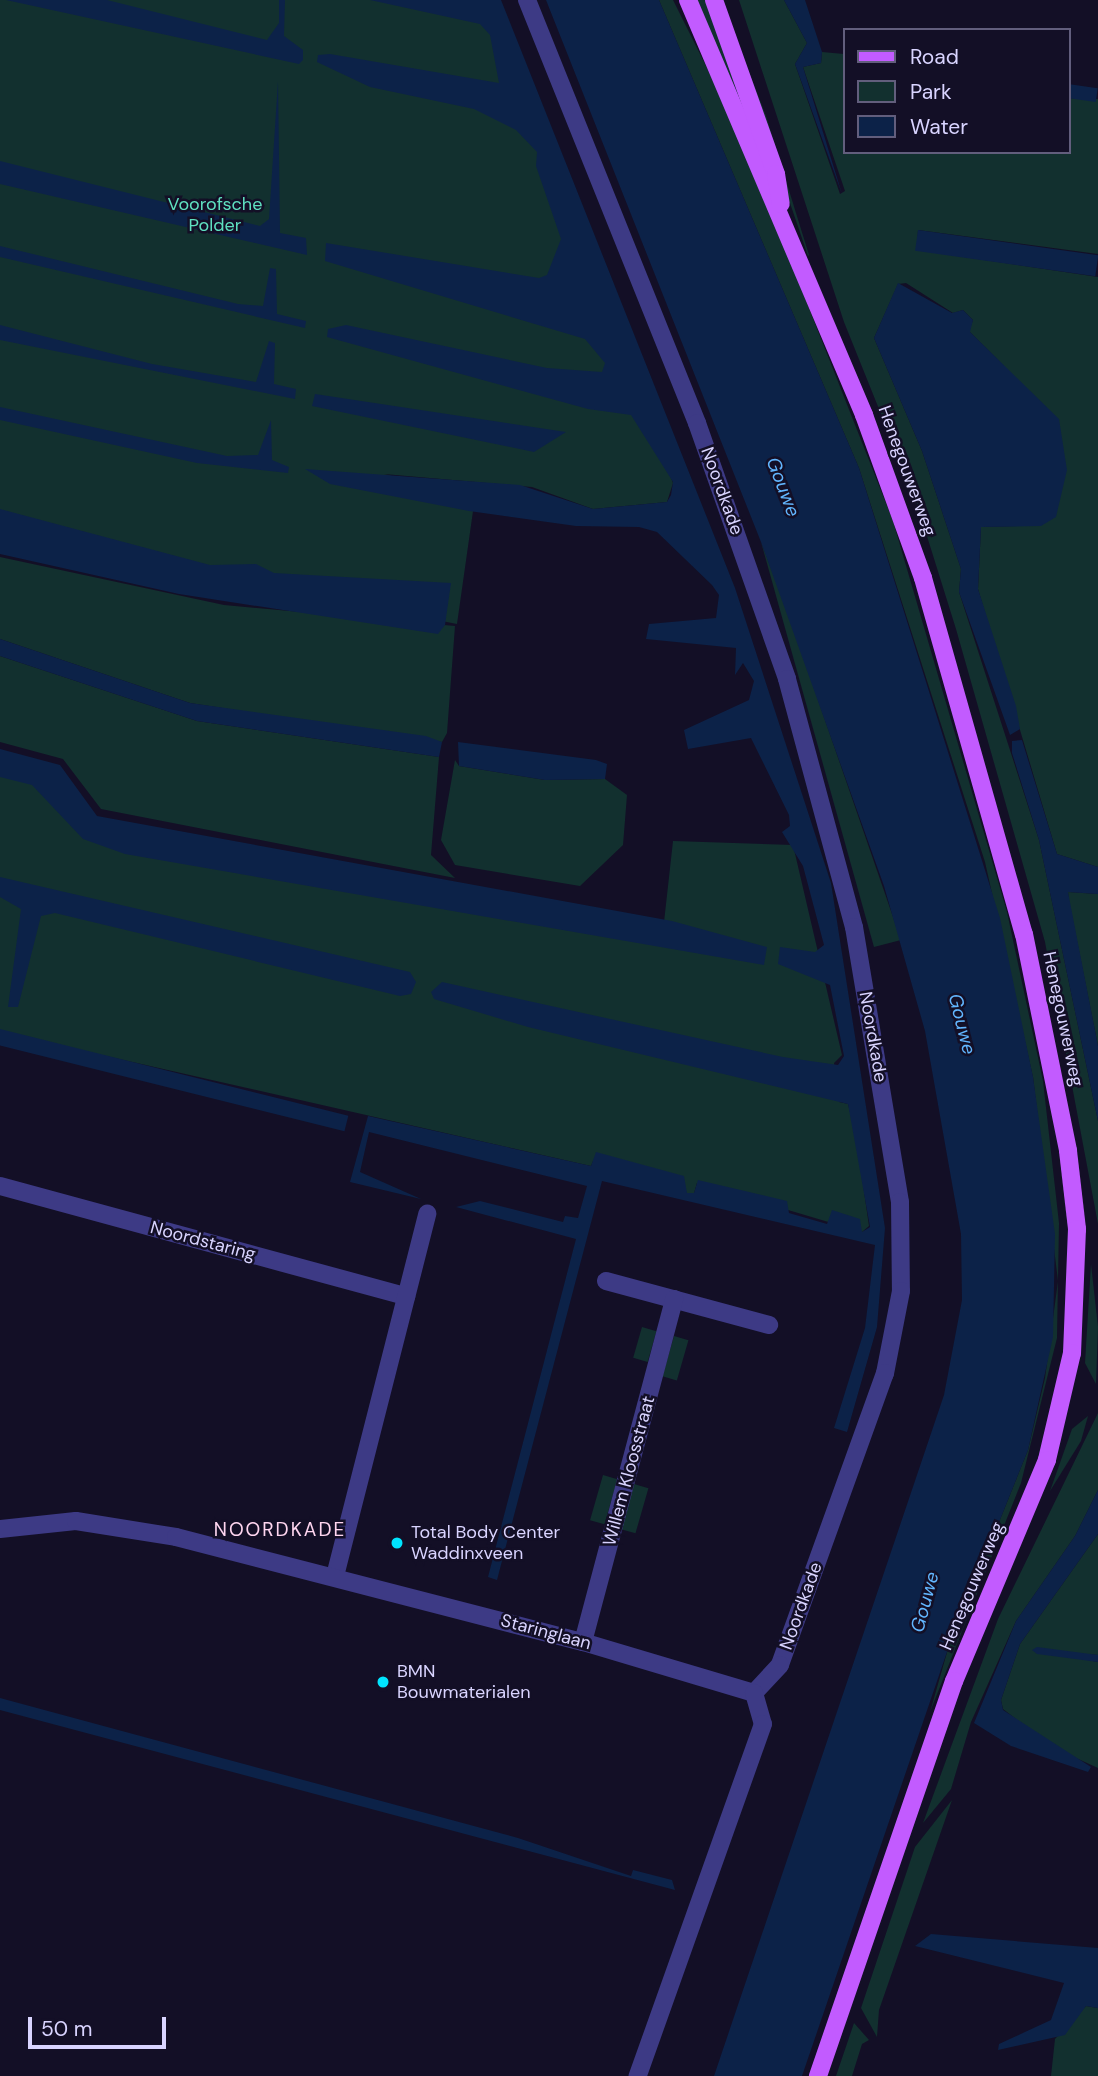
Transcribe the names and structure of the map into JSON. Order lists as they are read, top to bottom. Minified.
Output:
{"streets":{"main road":["Henegouwerweg"],"street":["Noordkade","Noordstaring","Willem Kloosstraat","Staringlaan"]},"crossings":[["Noordkade","Staringlaan"],["Willem Kloosstraat","Staringlaan"]],"districts":["NOORDKADE"],"water":["Gouwe"],"parks":["Voorofsche Polder"],"places":["Total Body Center Waddinxveen","BMN Bouwmaterialen"],"legend":["Road","Park","Water"],"scale_bar":"50 m"}
